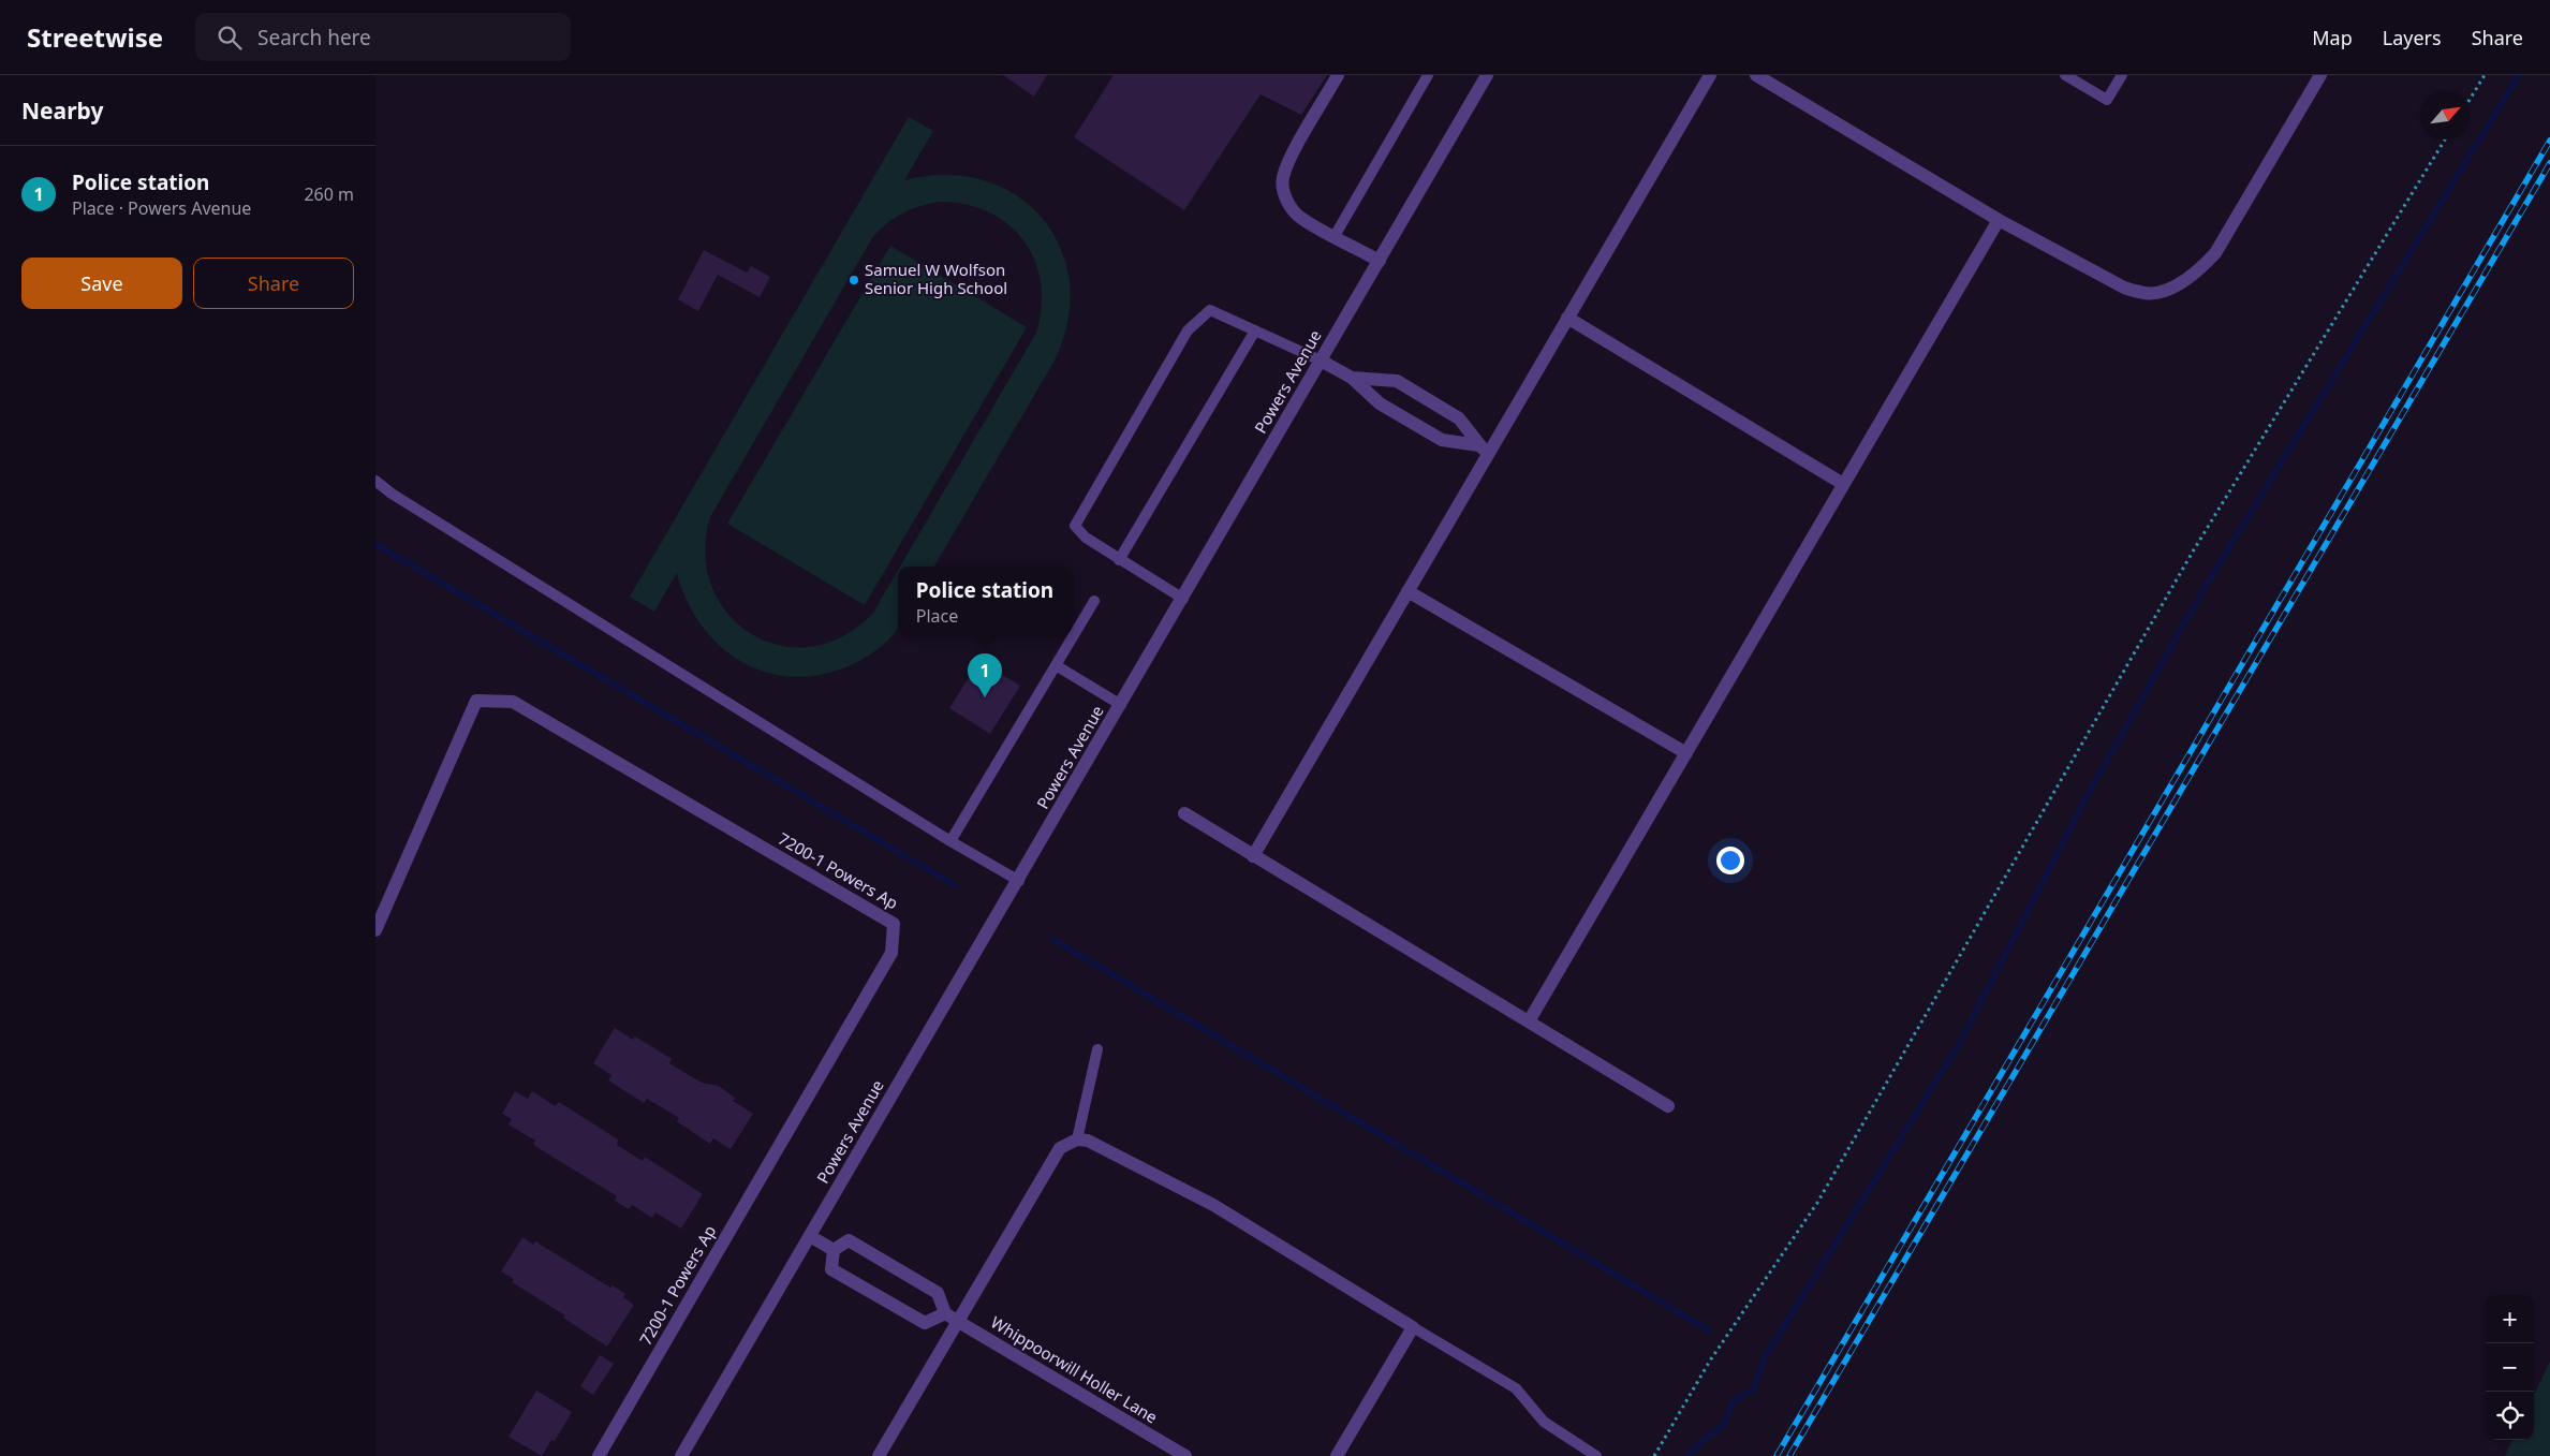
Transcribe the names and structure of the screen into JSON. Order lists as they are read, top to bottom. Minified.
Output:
{"streets":{"street":["Powers Avenue","7200-1 Powers Ap","Whippoorwill Holler Lane"]},"places":["Samuel W Wolfson Senior High School"],"north":"top right","page":{"header":"Streetwise","search":"Search here","nav":["Map","Layers","Share"],"heading":"Nearby","list":[{"mark":"1","name":"Police station","note":"Place · Powers Avenue","value":"260 m"}],"buttons":["Save","Share"],"popup":["Police station","Place"],"pins":"1","map_buttons":["+","−"]}}
